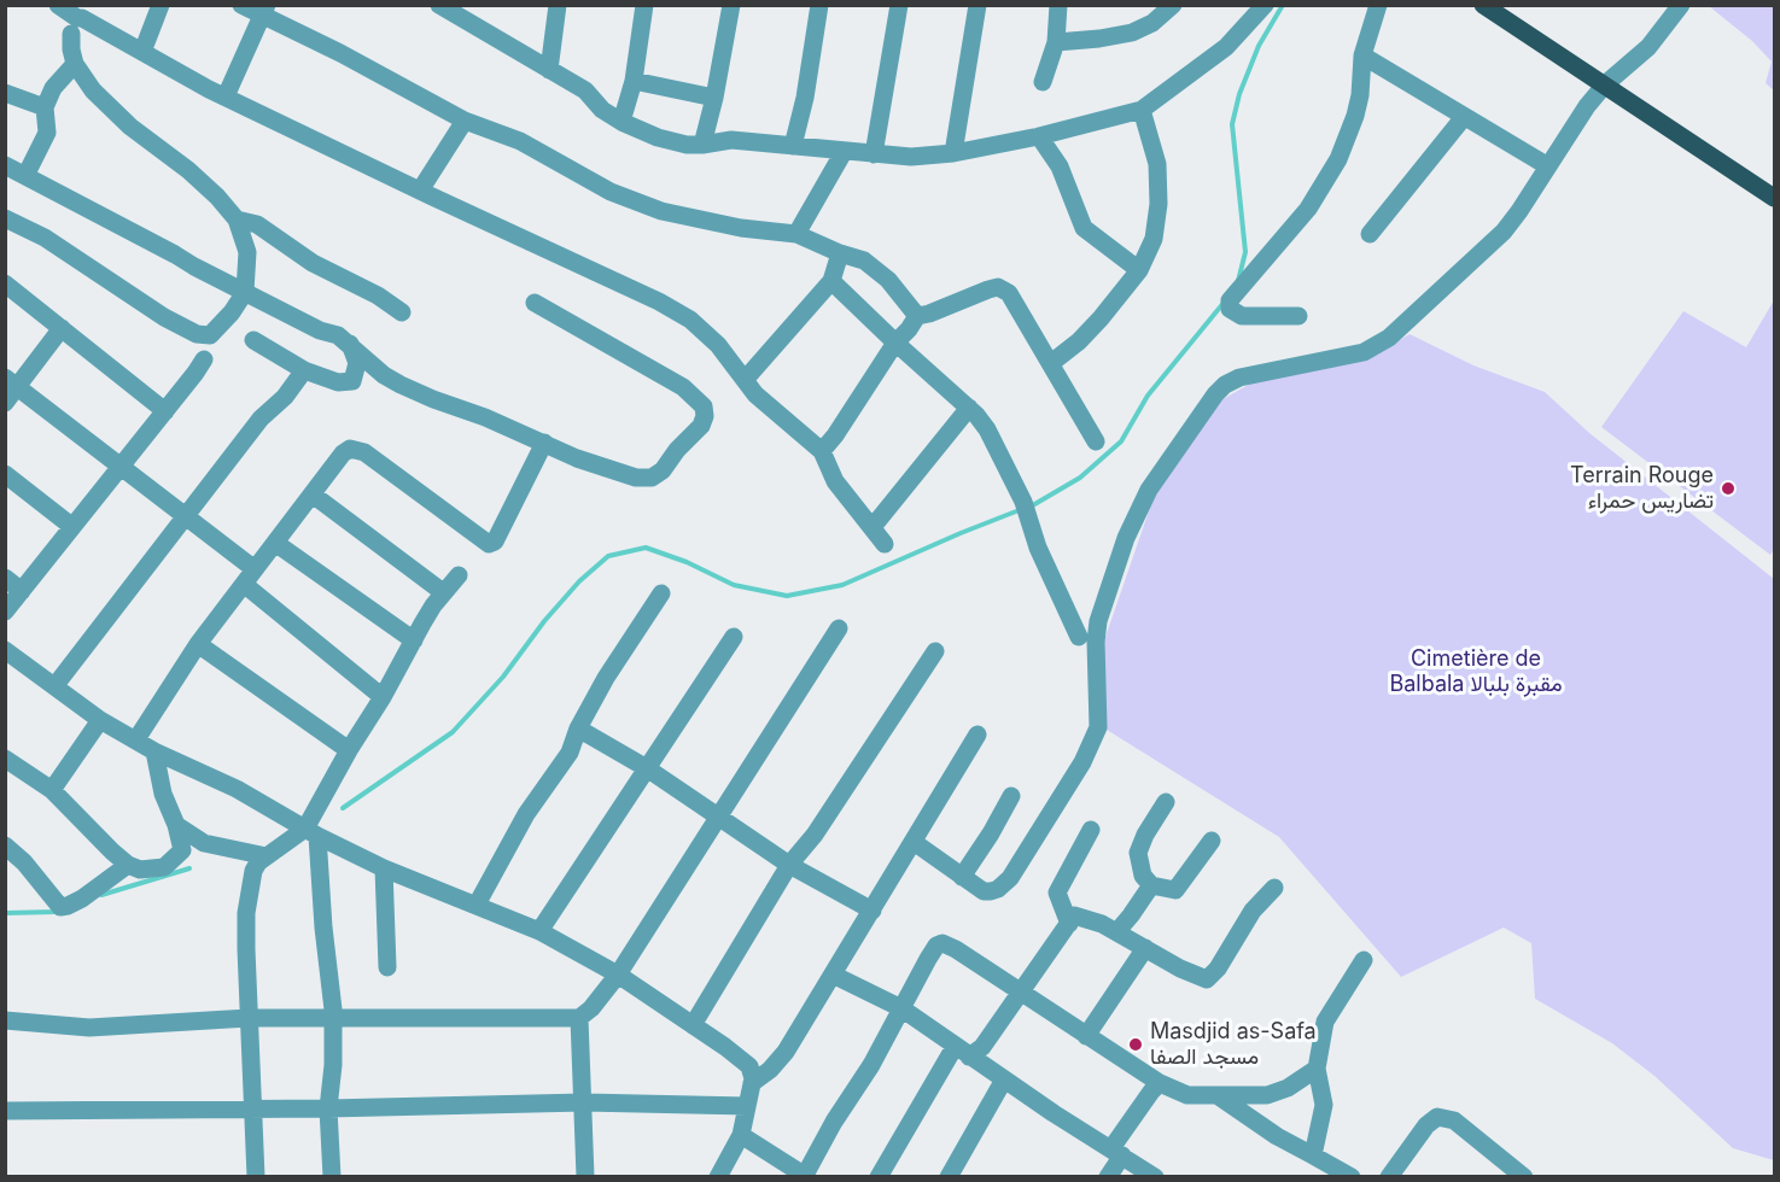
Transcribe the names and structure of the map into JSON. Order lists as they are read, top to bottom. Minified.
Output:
{"parks":["Cimetière de Balbala مقبرة بلبالا"],"places":["Terrain Rouge تضاريس حمراء","Masdjid as-Safa مسجد الصفا"]}
